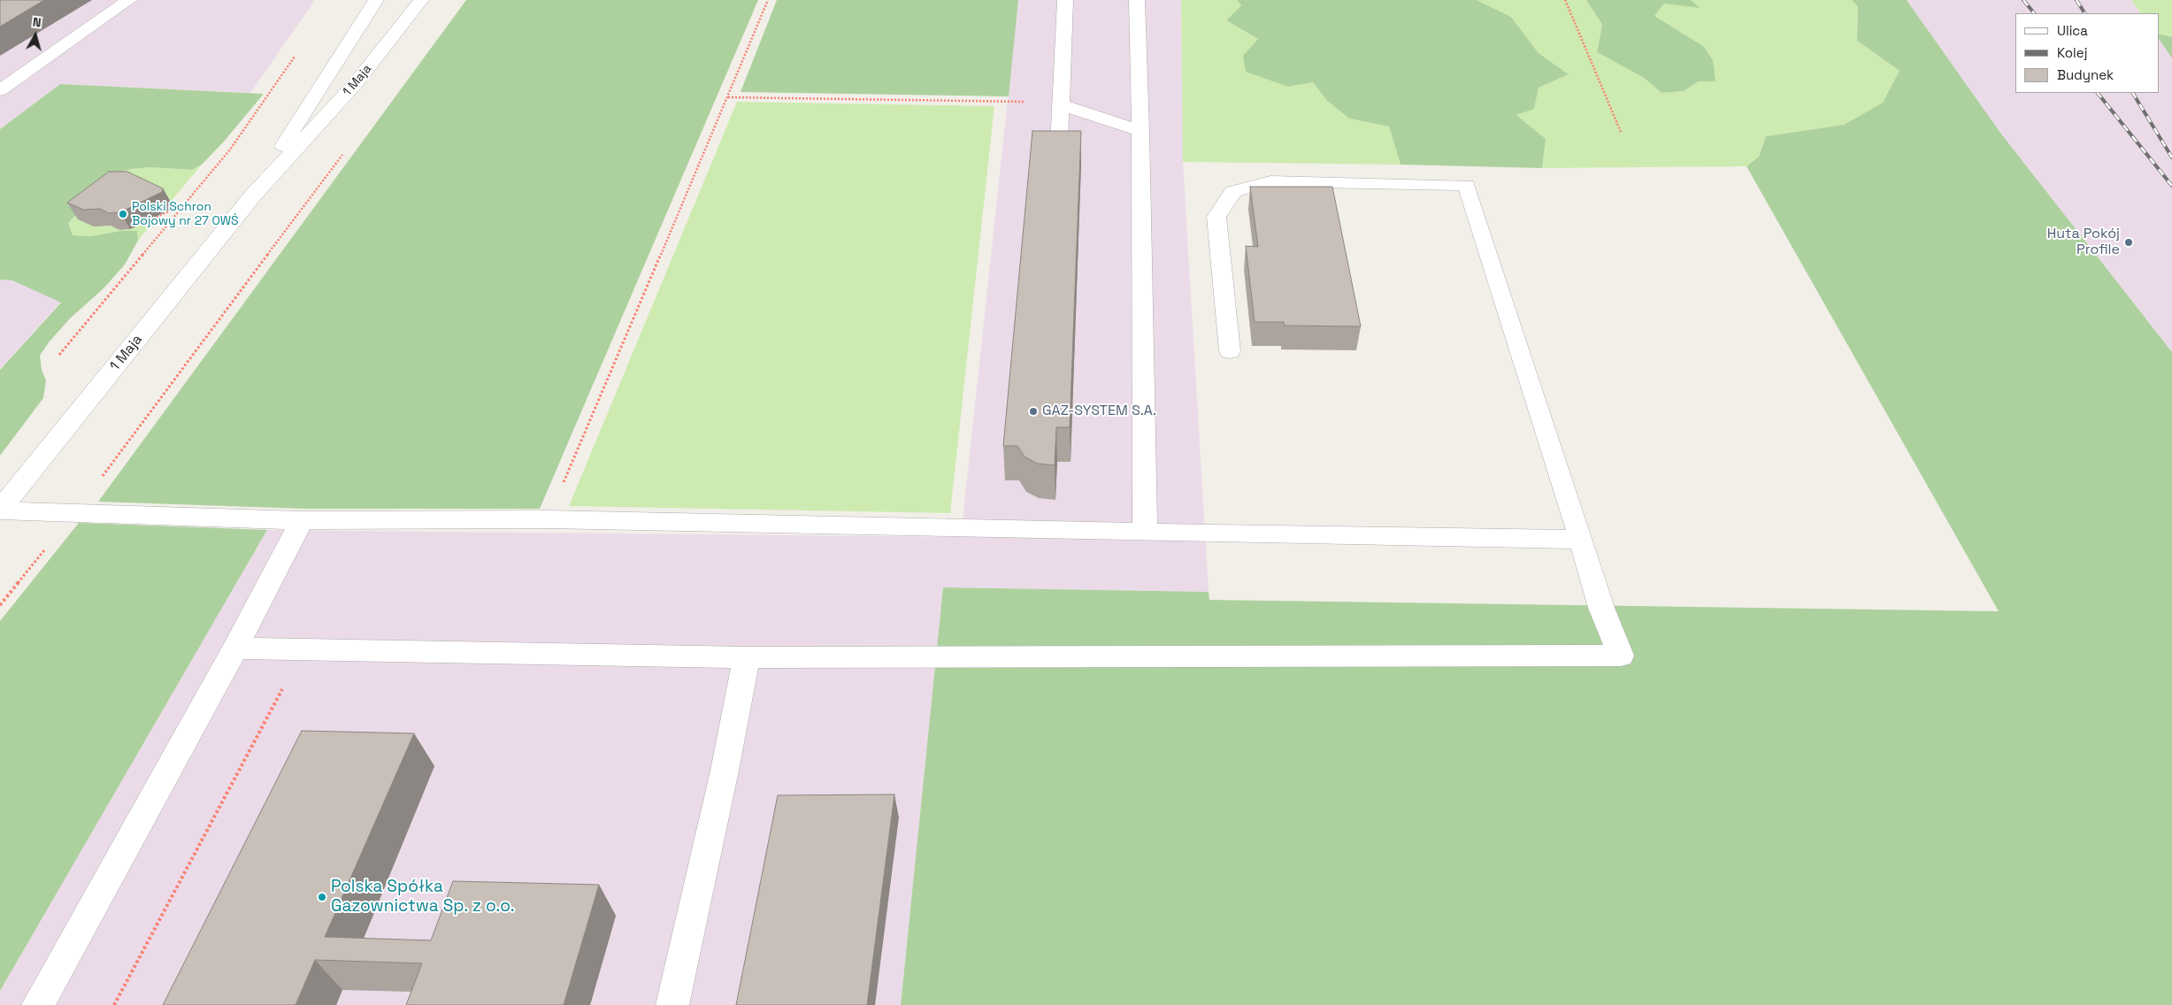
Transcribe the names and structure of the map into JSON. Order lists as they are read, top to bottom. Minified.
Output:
{"streets":{"street":["1 Maja"]},"places":["Polski Schron Bojowy nr 27 OWŚ","Huta Pokój Profile","GAZ-SYSTEM S.A.","Polska Spółka Gazownictwa Sp. z o.o."],"legend":["Ulica","Kolej","Budynek"],"north":"top"}
